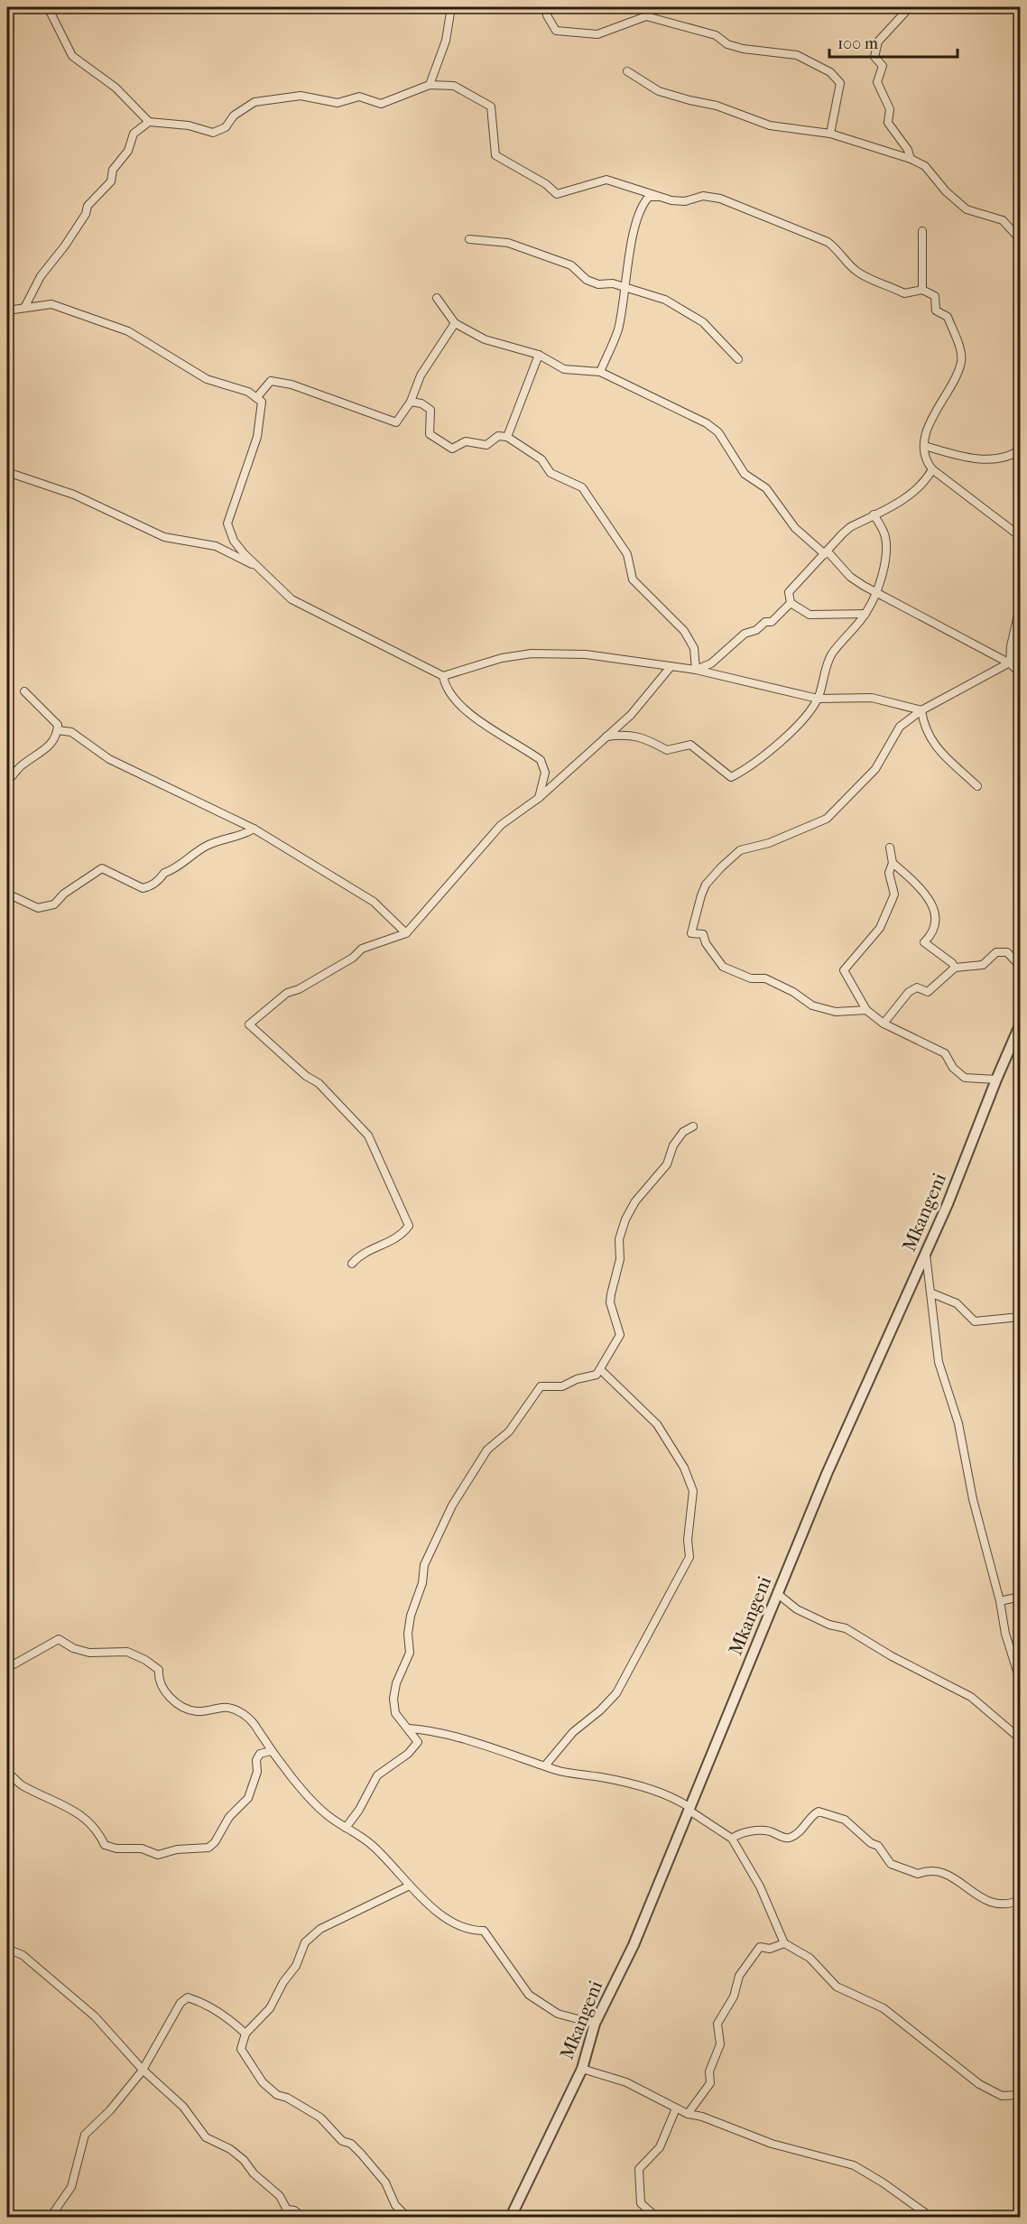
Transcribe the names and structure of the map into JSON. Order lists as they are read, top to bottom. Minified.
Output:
{"streets":{"street":["Mkangeni"]},"scale_bar":"100 m"}
